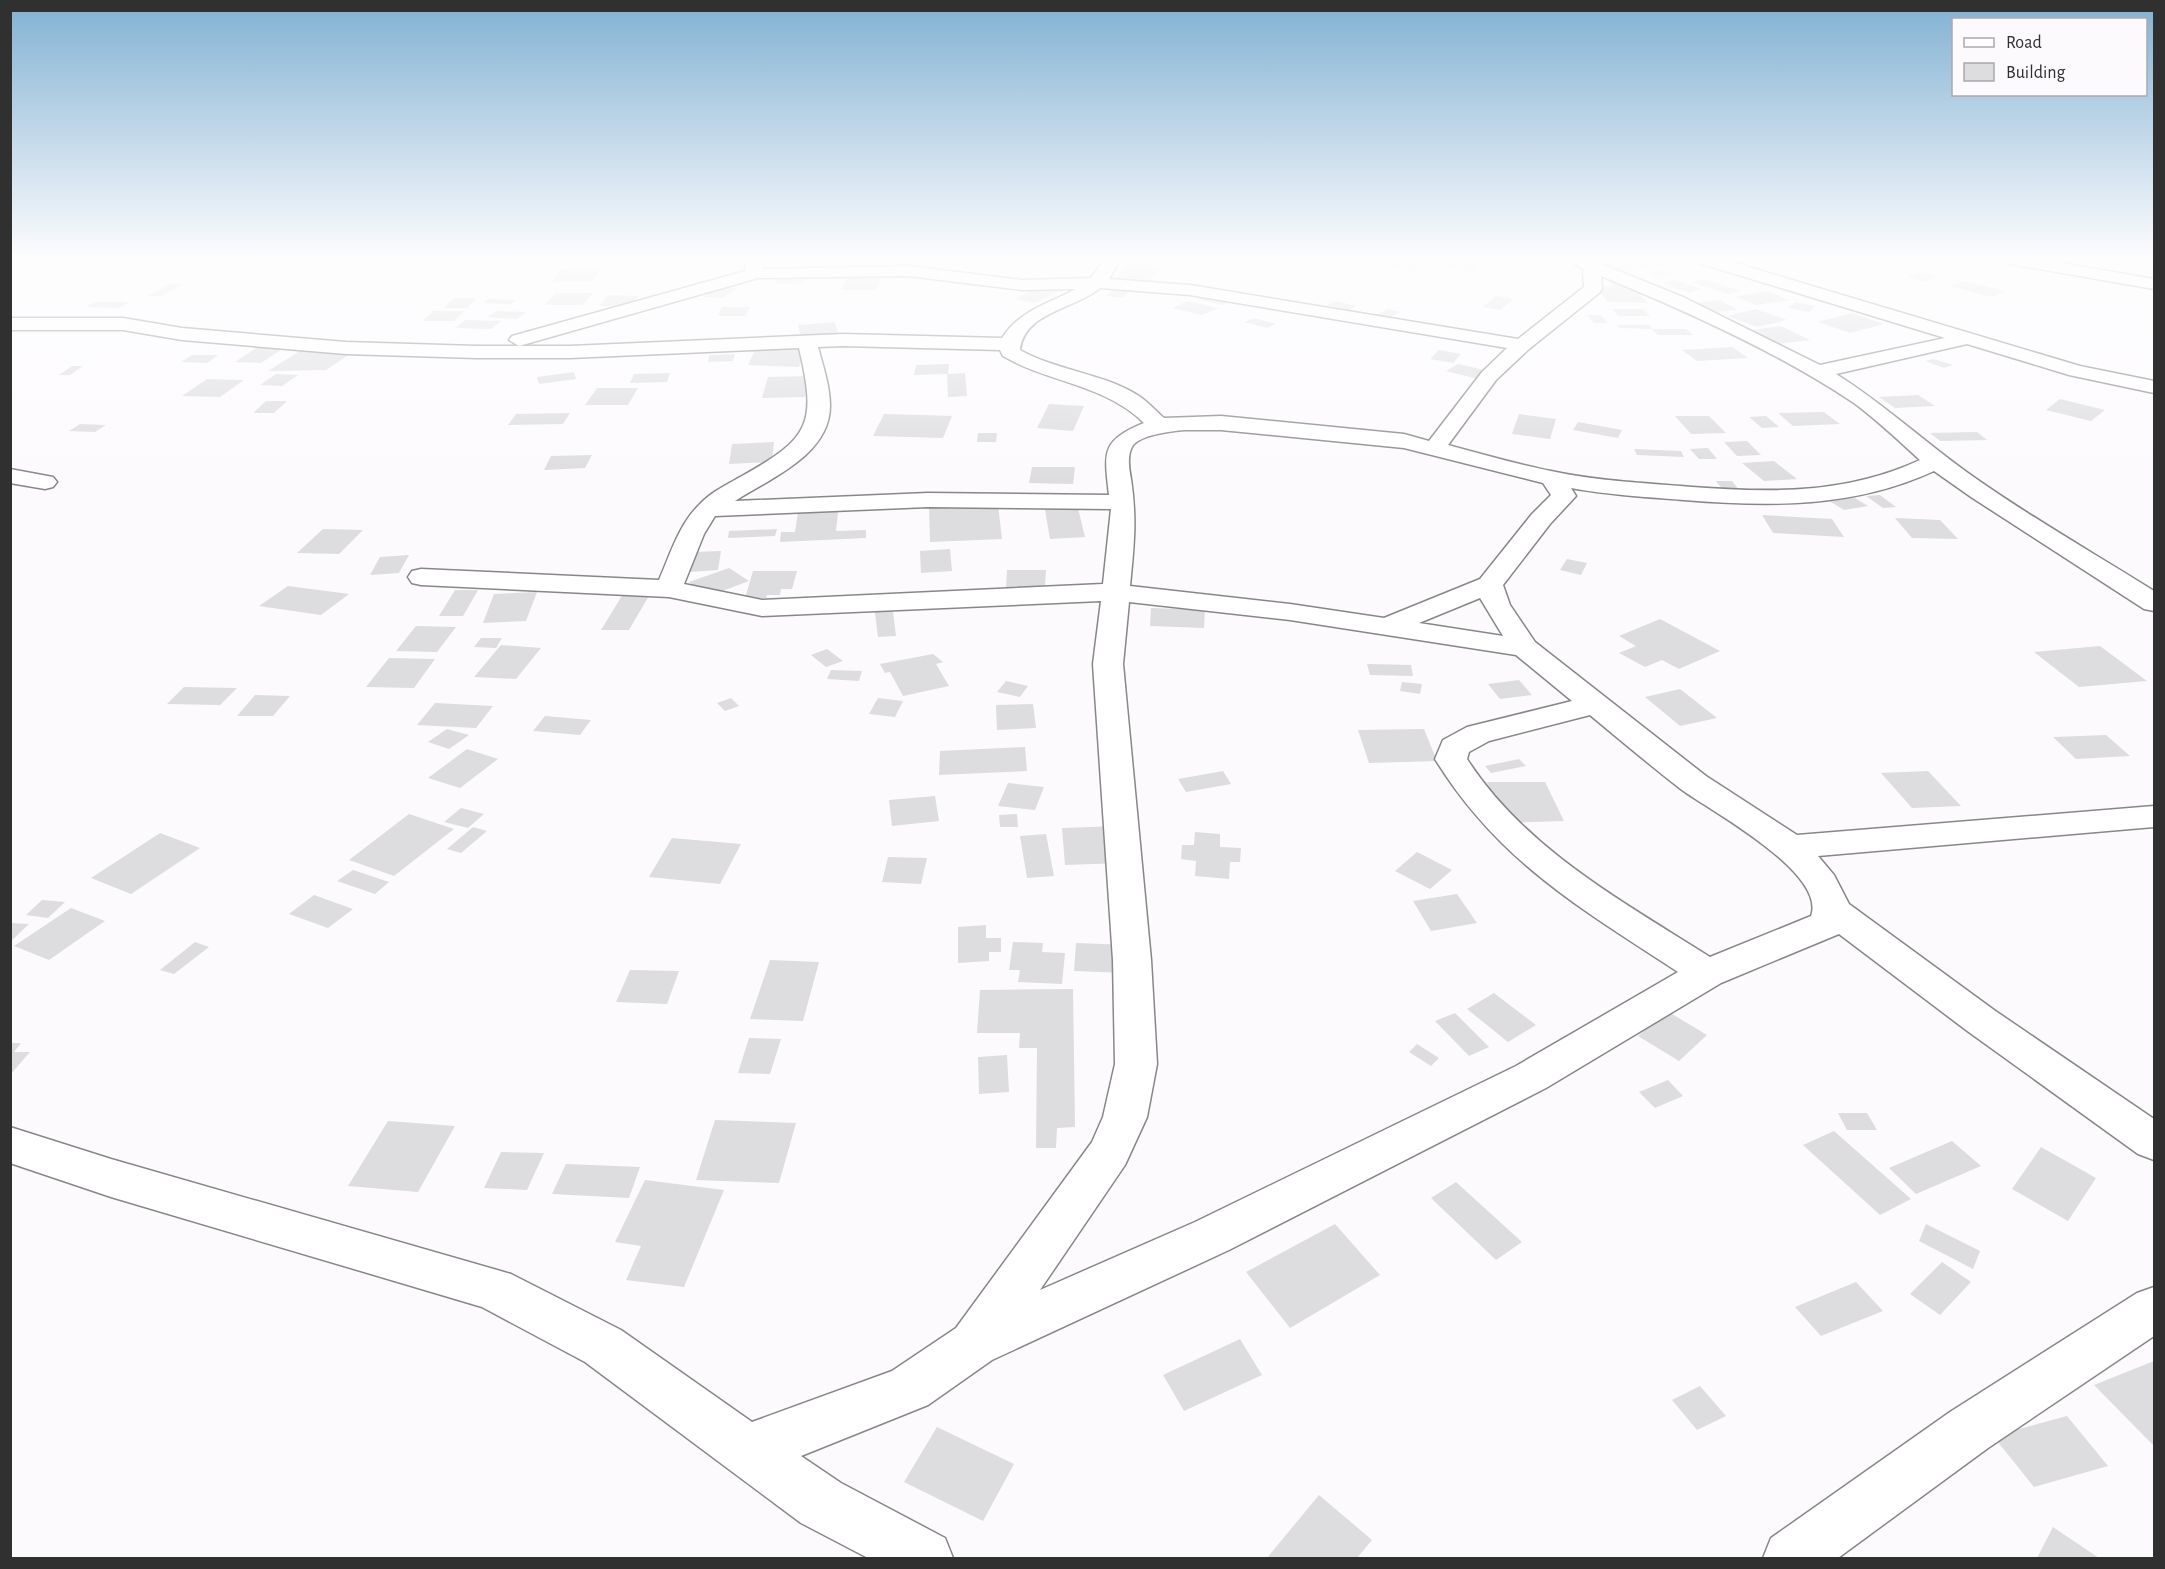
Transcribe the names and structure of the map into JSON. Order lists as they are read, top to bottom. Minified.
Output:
{"legend":["Road","Building"]}
